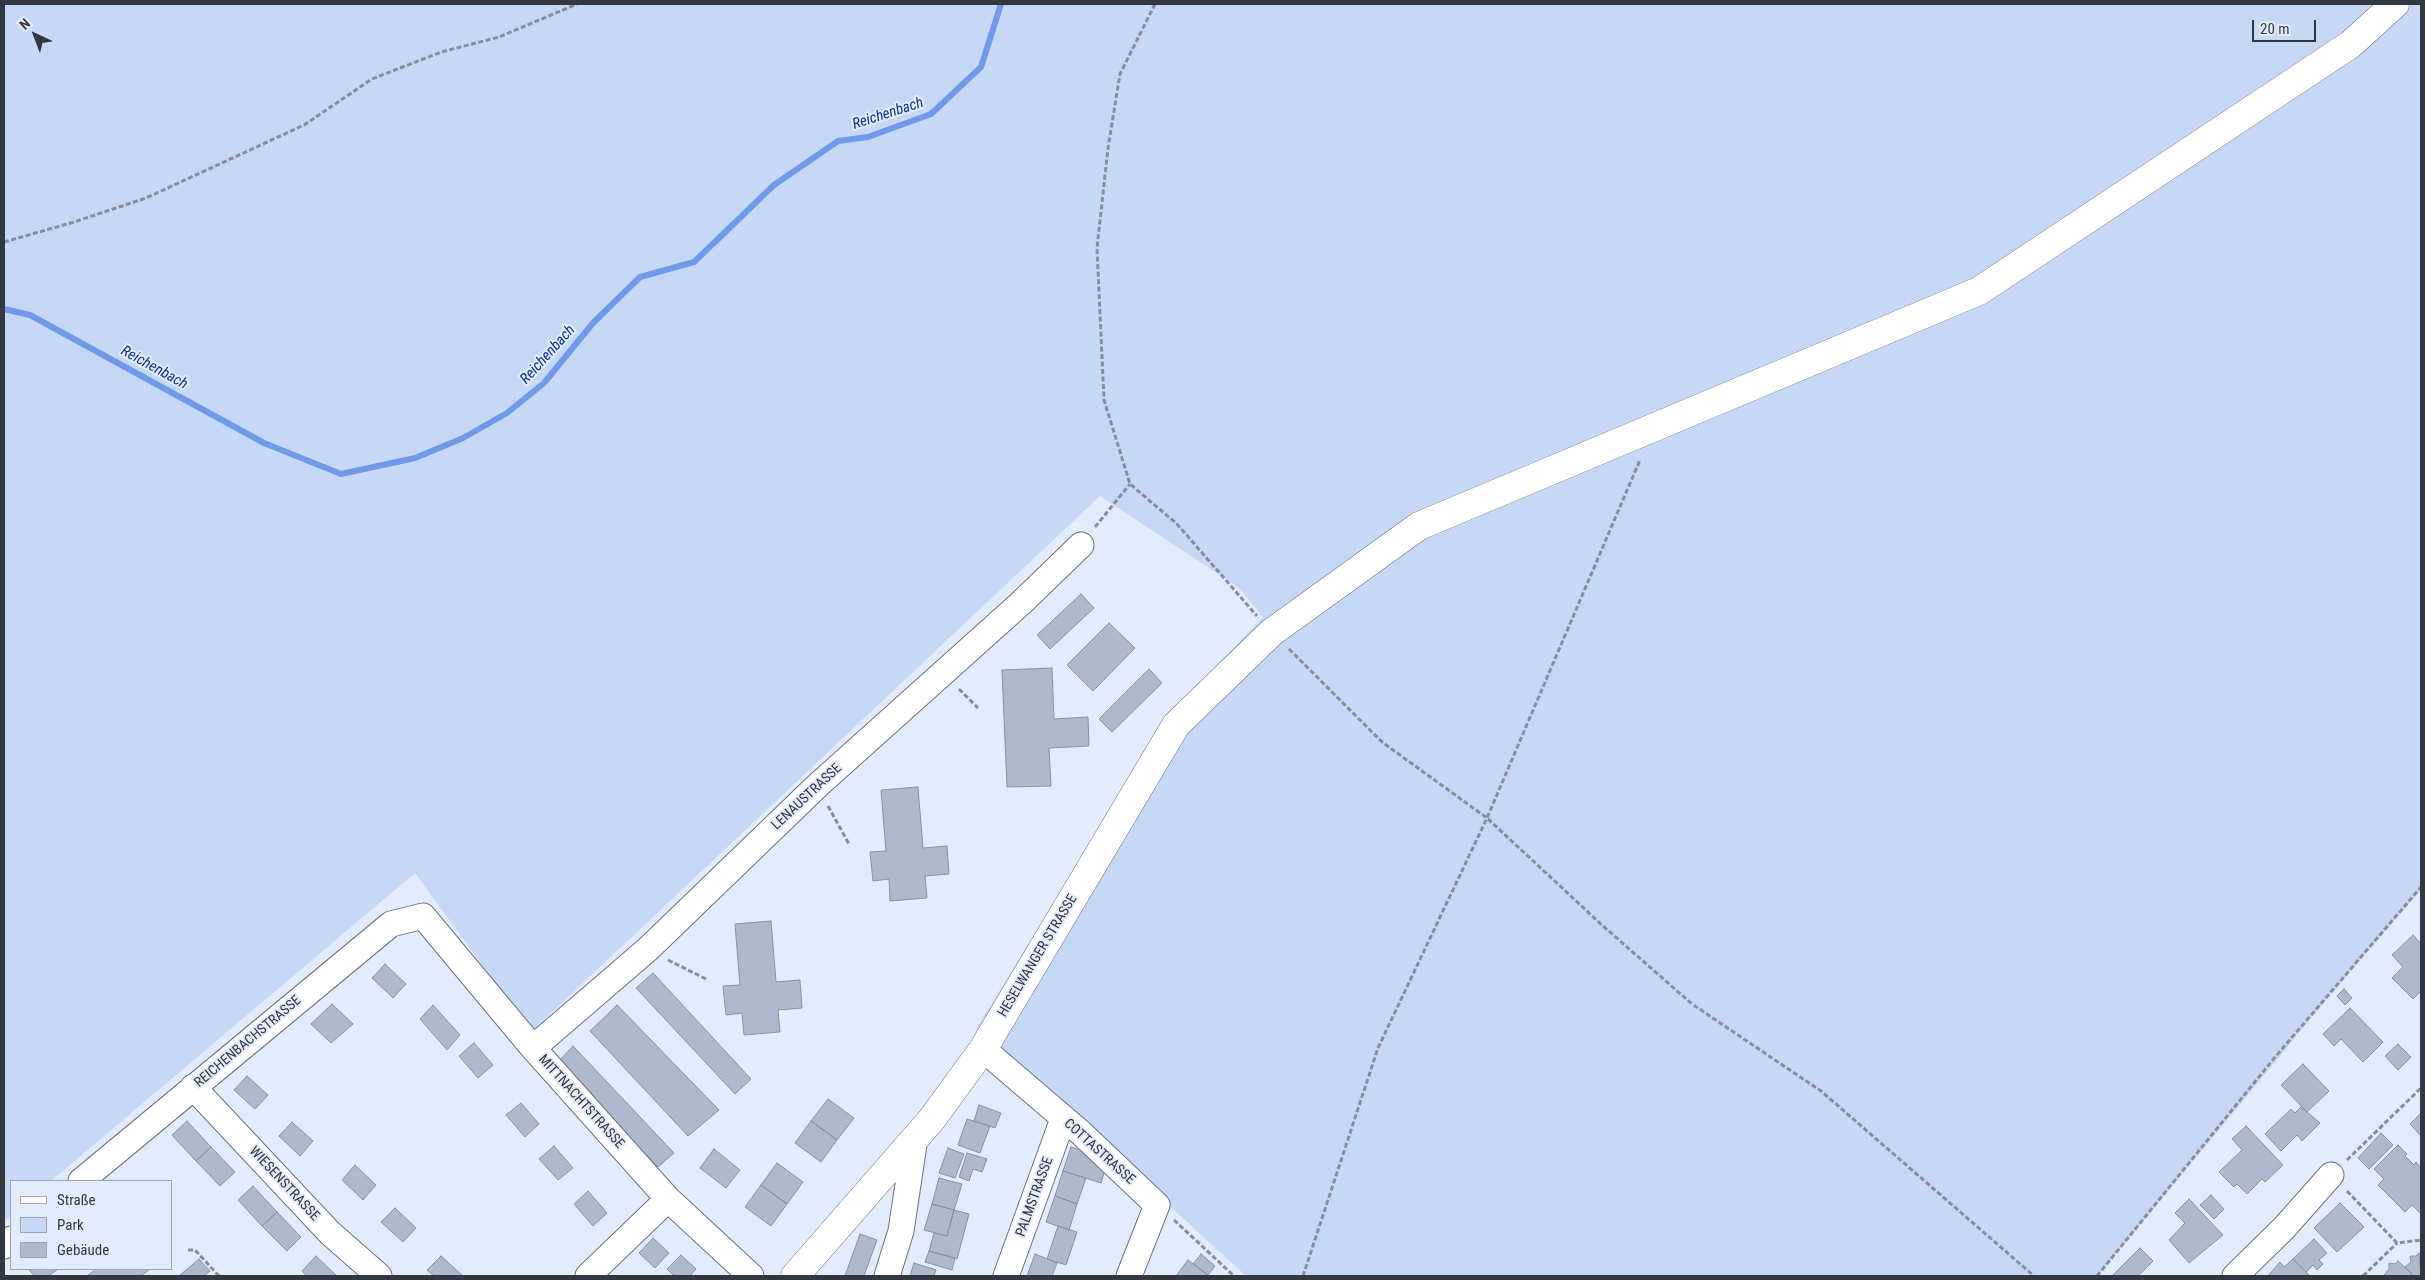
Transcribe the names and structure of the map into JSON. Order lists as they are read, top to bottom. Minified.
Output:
{"streets":{"street":["LENAUSTRASSE","HESELWANGER STRASSE","REICHENBACHSTRASSE","MITTNACHTSTRASSE","COTTASTRASSE","WIESENSTRASSE","PALMSTRASSE"]},"crossings":[["LENAUSTRASSE","MITTNACHTSTRASSE"],["HESELWANGER STRASSE","COTTASTRASSE"],["REICHENBACHSTRASSE","MITTNACHTSTRASSE"],["REICHENBACHSTRASSE","WIESENSTRASSE"],["COTTASTRASSE","PALMSTRASSE"]],"water":["Reichenbach"],"legend":["Straße","Park","Gebäude"],"scale_bar":"20 m","north":"top left"}
